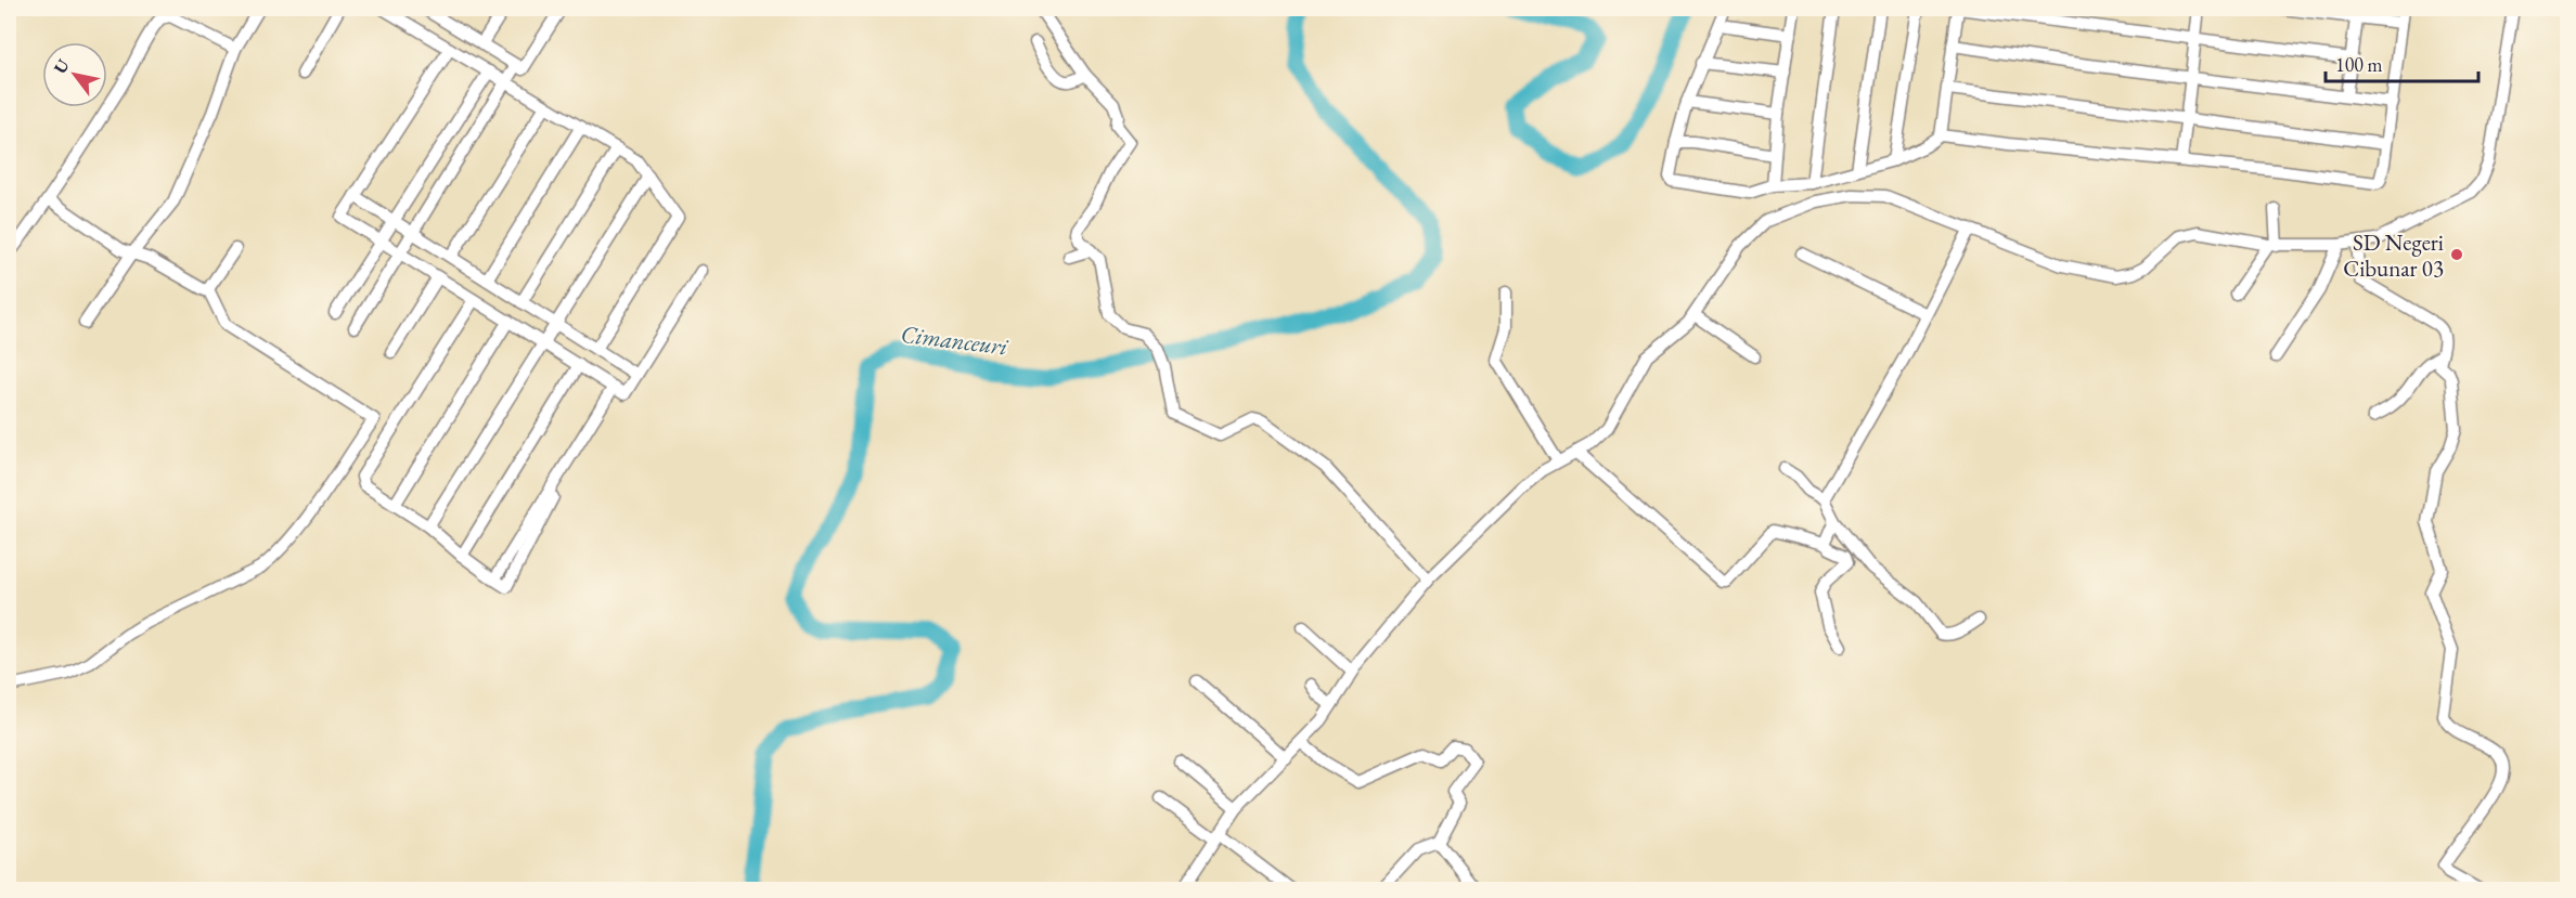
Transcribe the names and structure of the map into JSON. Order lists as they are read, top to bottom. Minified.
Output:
{"water":["Cimanceuri"],"places":["SD Negeri Cibunar 03"],"scale_bar":"100 m","north":"top left"}
